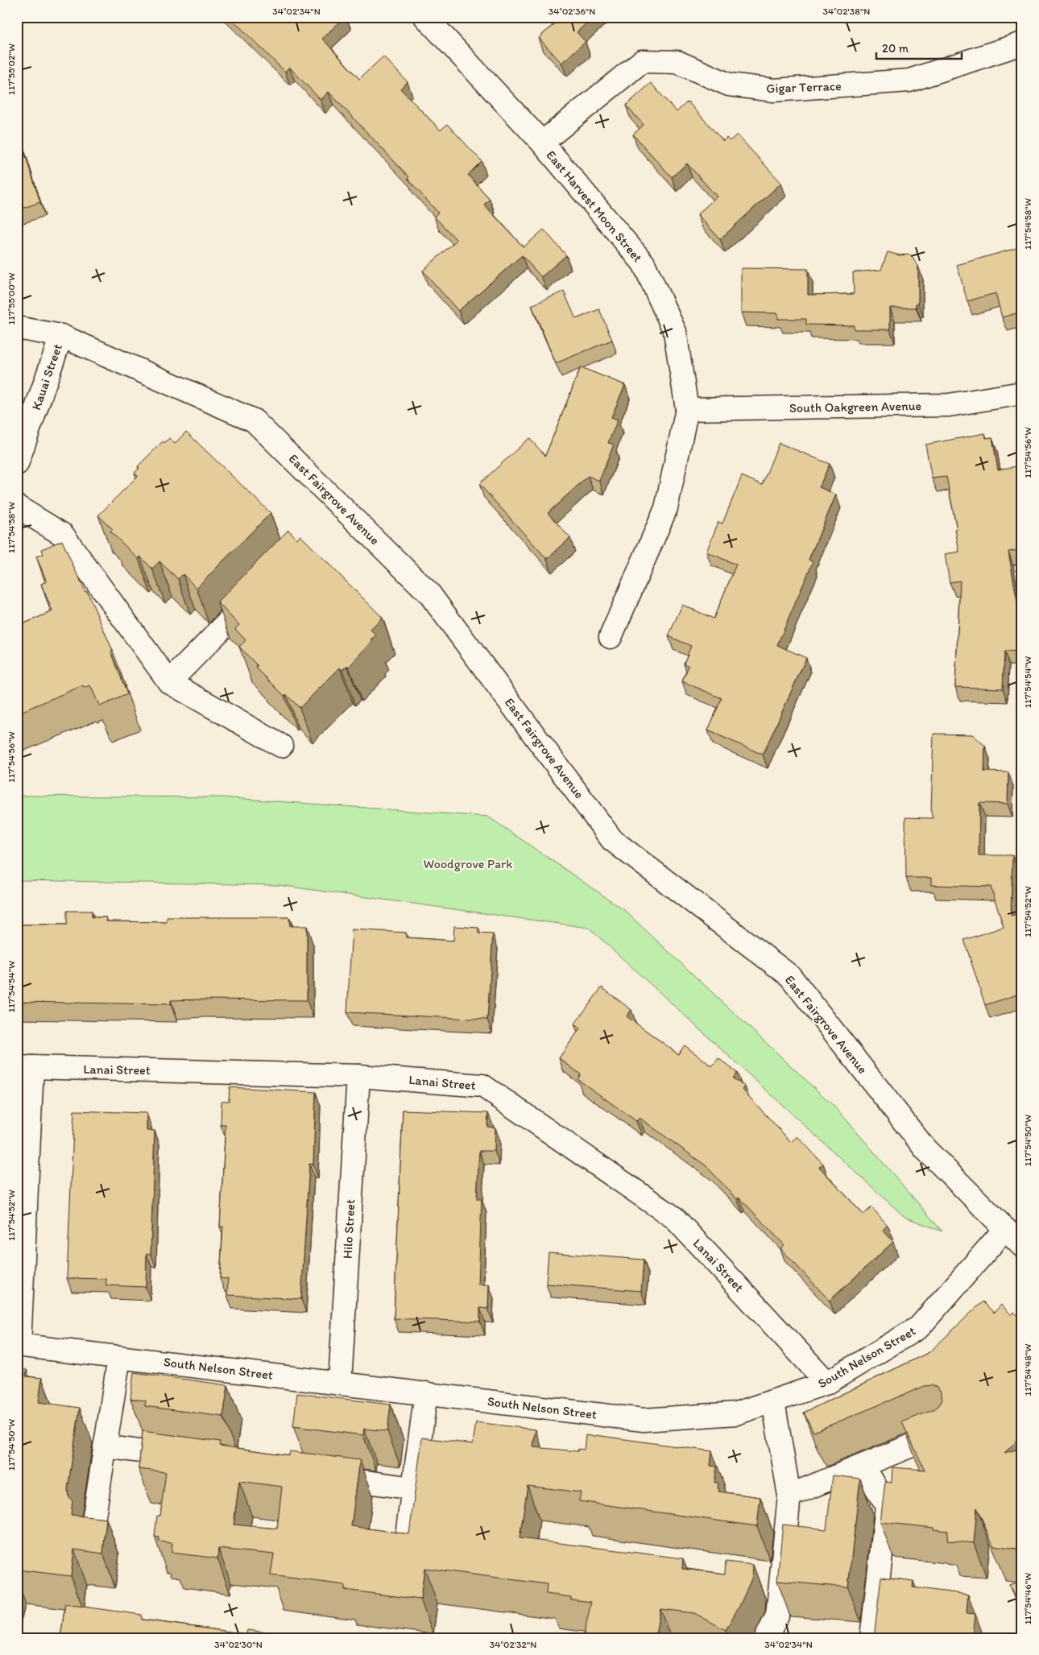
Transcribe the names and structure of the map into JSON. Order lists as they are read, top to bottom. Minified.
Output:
{"streets":{"street":["Gigar Terrace","East Harvest Moon Street","Kauai Street","South Oakgreen Avenue","East Fairgrove Avenue","Lanai Street","Hilo Street","South Nelson Street"]},"crossings":[["Gigar Terrace","East Harvest Moon Street"],["East Harvest Moon Street","South Oakgreen Avenue"],["Kauai Street","East Fairgrove Avenue"],["East Fairgrove Avenue","South Nelson Street"],["Lanai Street","Hilo Street"],["Lanai Street","South Nelson Street"],["Hilo Street","South Nelson Street"]],"parks":["Woodgrove Park"],"scale_bar":"20 m","coordinates":["34°02'34\"N","34°02'36\"N","34°02'38\"N","117°55'02\"W","117°54'58\"W","117°55'00\"W","117°54'56\"W","117°54'54\"W","117°54'52\"W","117°54'50\"W","117°54'48\"W","117°54'46\"W","34°02'30\"N","34°02'32\"N"]}
